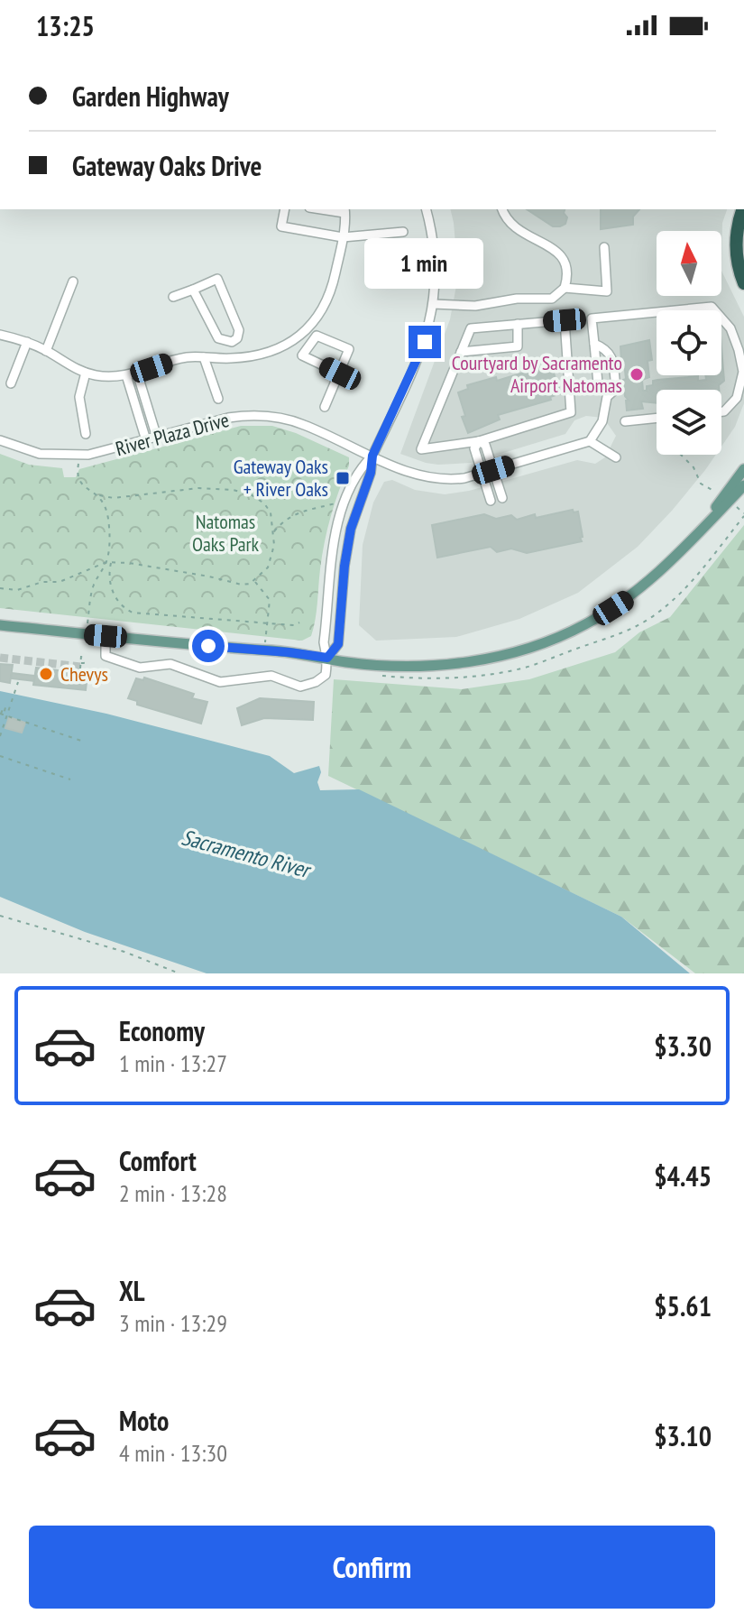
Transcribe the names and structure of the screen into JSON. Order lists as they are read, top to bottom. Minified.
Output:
{"streets":{"street":["River Plaza Drive"]},"water":["Sacramento River"],"parks":["Natomas Oaks Park"],"places":{"other":["Courtyard by Sacramento Airport Natomas","Chevys"],"transit":["Gateway Oaks + River Oaks"]},"north":"top","page":{"status":"13:25","banner":["Garden Highway","Gateway Oaks Drive"],"bubble":"1 min","list":[{"name":"Economy","note":"1 min · 13:27","value":"$3.30"},{"name":"Comfort","note":"2 min · 13:28","value":"$4.45"},{"name":"XL","note":"3 min · 13:29","value":"$5.61"},{"name":"Moto","note":"4 min · 13:30","value":"$3.10"}],"buttons":"Confirm"}}
